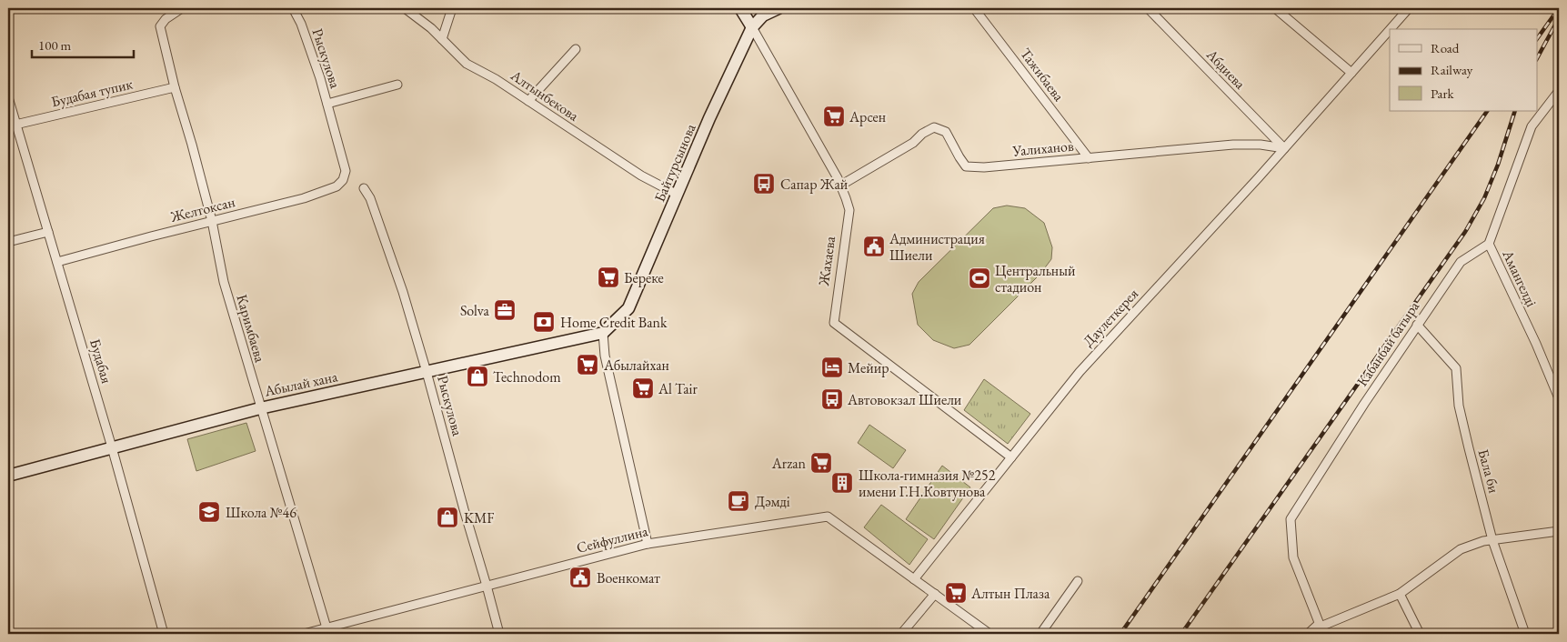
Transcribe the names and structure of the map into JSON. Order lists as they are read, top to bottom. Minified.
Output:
{"streets":{"main road":["Байтурсынова","Жахаева","Абылай хана"],"street":["Рыскулова","Абдиева","Тажибаева","Будабая тупик","Алтынбекова","Уалиханов","Желтоксан","Амангелді","Даулеткерея","Каримбаева","Кабанбай батыра","Будабая","Бала би","Сейфуллина"]},"crossings":[["Рыскулова","Желтоксан"],["Рыскулова","Абылай хана"],["Рыскулова","Сейфуллина"],["Абдиева","Уалиханов"],["Абдиева","Даулеткерея"],["Тажибаева","Уалиханов"],["Будабая тупик","Каримбаева"],["Будабая тупик","Будабая"],["Алтынбекова","Байтурсынова"],["Уалиханов","Жахаева"],["Уалиханов","Даулеткерея"],["Байтурсынова","Жахаева"],["Байтурсынова","Абылай хана"],["Желтоксан","Каримбаева"],["Желтоксан","Будабая"],["Жахаева","Даулеткерея"],["Амангелді","Кабанбай батыра"],["Даулеткерея","Сейфуллина"],["Каримбаева","Абылай хана"],["Каримбаева","Сейфуллина"],["Кабанбай батыра","Бала би"],["Будабая","Абылай хана"]],"places":{"supermarket":["Арсен","Береке","Абылайхан","Al Tair","Arzan","Алтын Плаза"],"bus stop":["Сапар Жай","Автовокзал Шиели"],"public building":["Администрация Шиели","Военкомат"],"sports":["Центральный стадион"],"office":["Solva"],"bank":["Home Credit Bank"],"hotel":["Мейир"],"shop":["Technodom","KMF"],"building":["Школа-гимназия №252 имени Г.Н.Ковтунова"],"cafe":["Дәмді"],"school or university":["Школа №46"]},"legend":["Road","Railway","Park"],"scale_bar":"100 m"}
